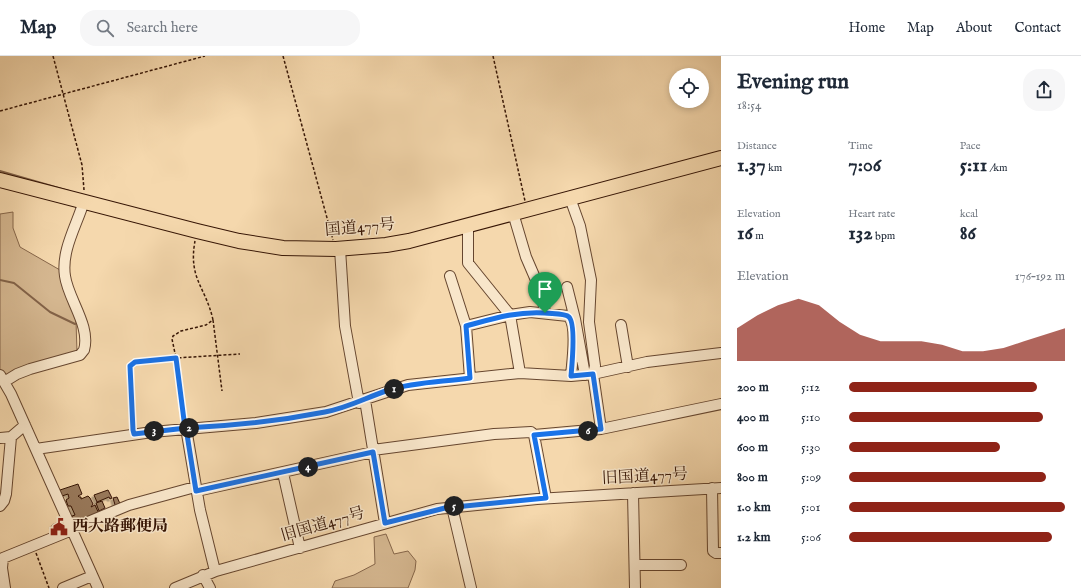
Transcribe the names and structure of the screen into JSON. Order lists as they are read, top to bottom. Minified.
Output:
{"streets":{"highway":["国道477号"],"street":["旧国道477号"]},"places":{"public building":["西大路郵便局"]},"page":{"header":"Map","search":"Search here","nav":["Home","Map","About","Contact"],"heading":["Evening run","18:54"],"stats":[["Distance","1.37 km"],["Time","7:06"],["Pace","5:11 /km"],["Elevation","16 m"],["Heart rate","132 bpm"],["kcal","86"]],"chart":["Elevation","176–192 m"],"list":[{"name":"200 m","note":"5:12"},{"name":"400 m","note":"5:10"},{"name":"600 m","note":"5:30"},{"name":"800 m","note":"5:09"},{"name":"1.0 km","note":"5:01"},{"name":"1.2 km","note":"5:06"}],"pins":["1","2","3","6","4","5"]}}
